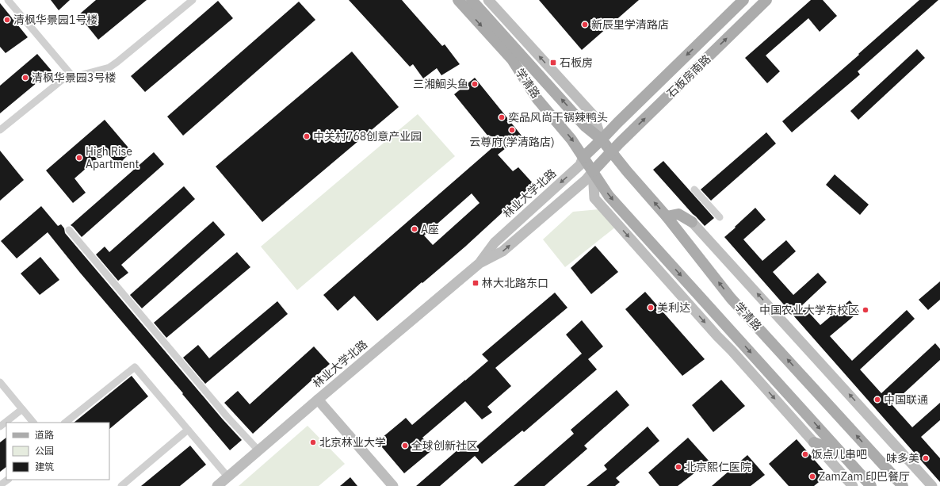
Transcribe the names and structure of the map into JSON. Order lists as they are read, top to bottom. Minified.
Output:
{"streets":{"main road":["石板房南路","学清路"],"street":["林业大学北路"]},"crossings":[["石板房南路","学清路"],["石板房南路","林业大学北路"],["学清路","林业大学北路"]],"places":{"other":["清枫华景园1号楼","新辰里学清路店","清枫华景园3号楼","三湘鮰头鱼","奕品风尚干锅辣鸭头","云尊府(学清路店)","中关村768创意产业园","High Rise Apartment","A座","美利达","中国农业大学东校区","中国联通","北京林业大学","全球创新社区","饭点儿串吧","味多美","北京熙仁医院","ZamZam 印巴餐厅"],"transit":["石板房","林大北路东口"]},"legend":["道路","公园","建筑"]}
